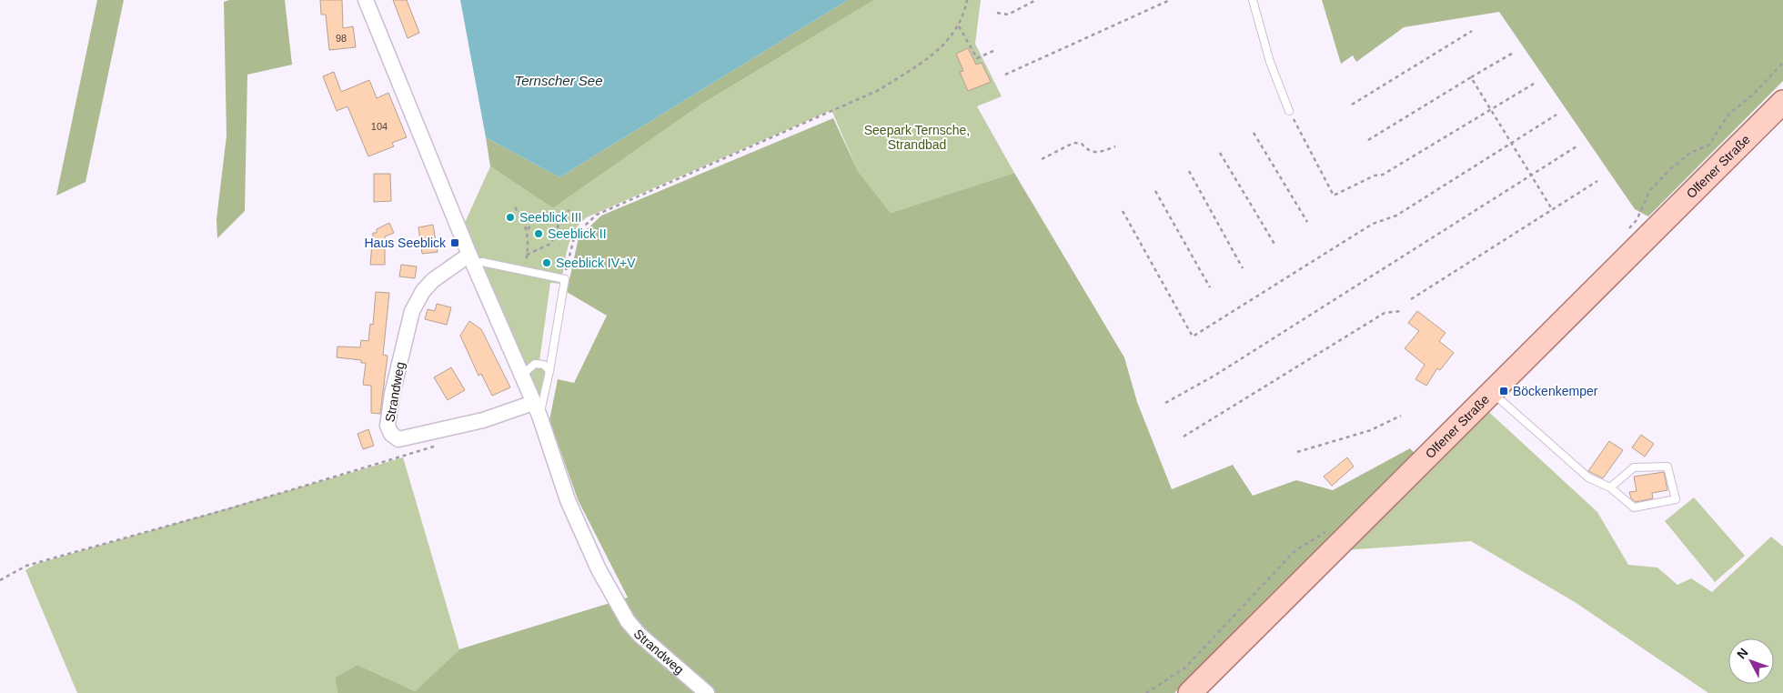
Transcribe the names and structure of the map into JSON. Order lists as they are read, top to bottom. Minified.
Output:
{"streets":{"main road":["Olfener Straße"],"street":["Strandweg"]},"water":["Ternscher See"],"parks":["Seepark Ternsche, Strandbad"],"places":{"other":["Seeblick III","Seeblick II","Seeblick IV+V"],"transit":["Haus Seeblick","Böckenkemper"]},"house_numbers":["98","104"],"north":"top left"}
